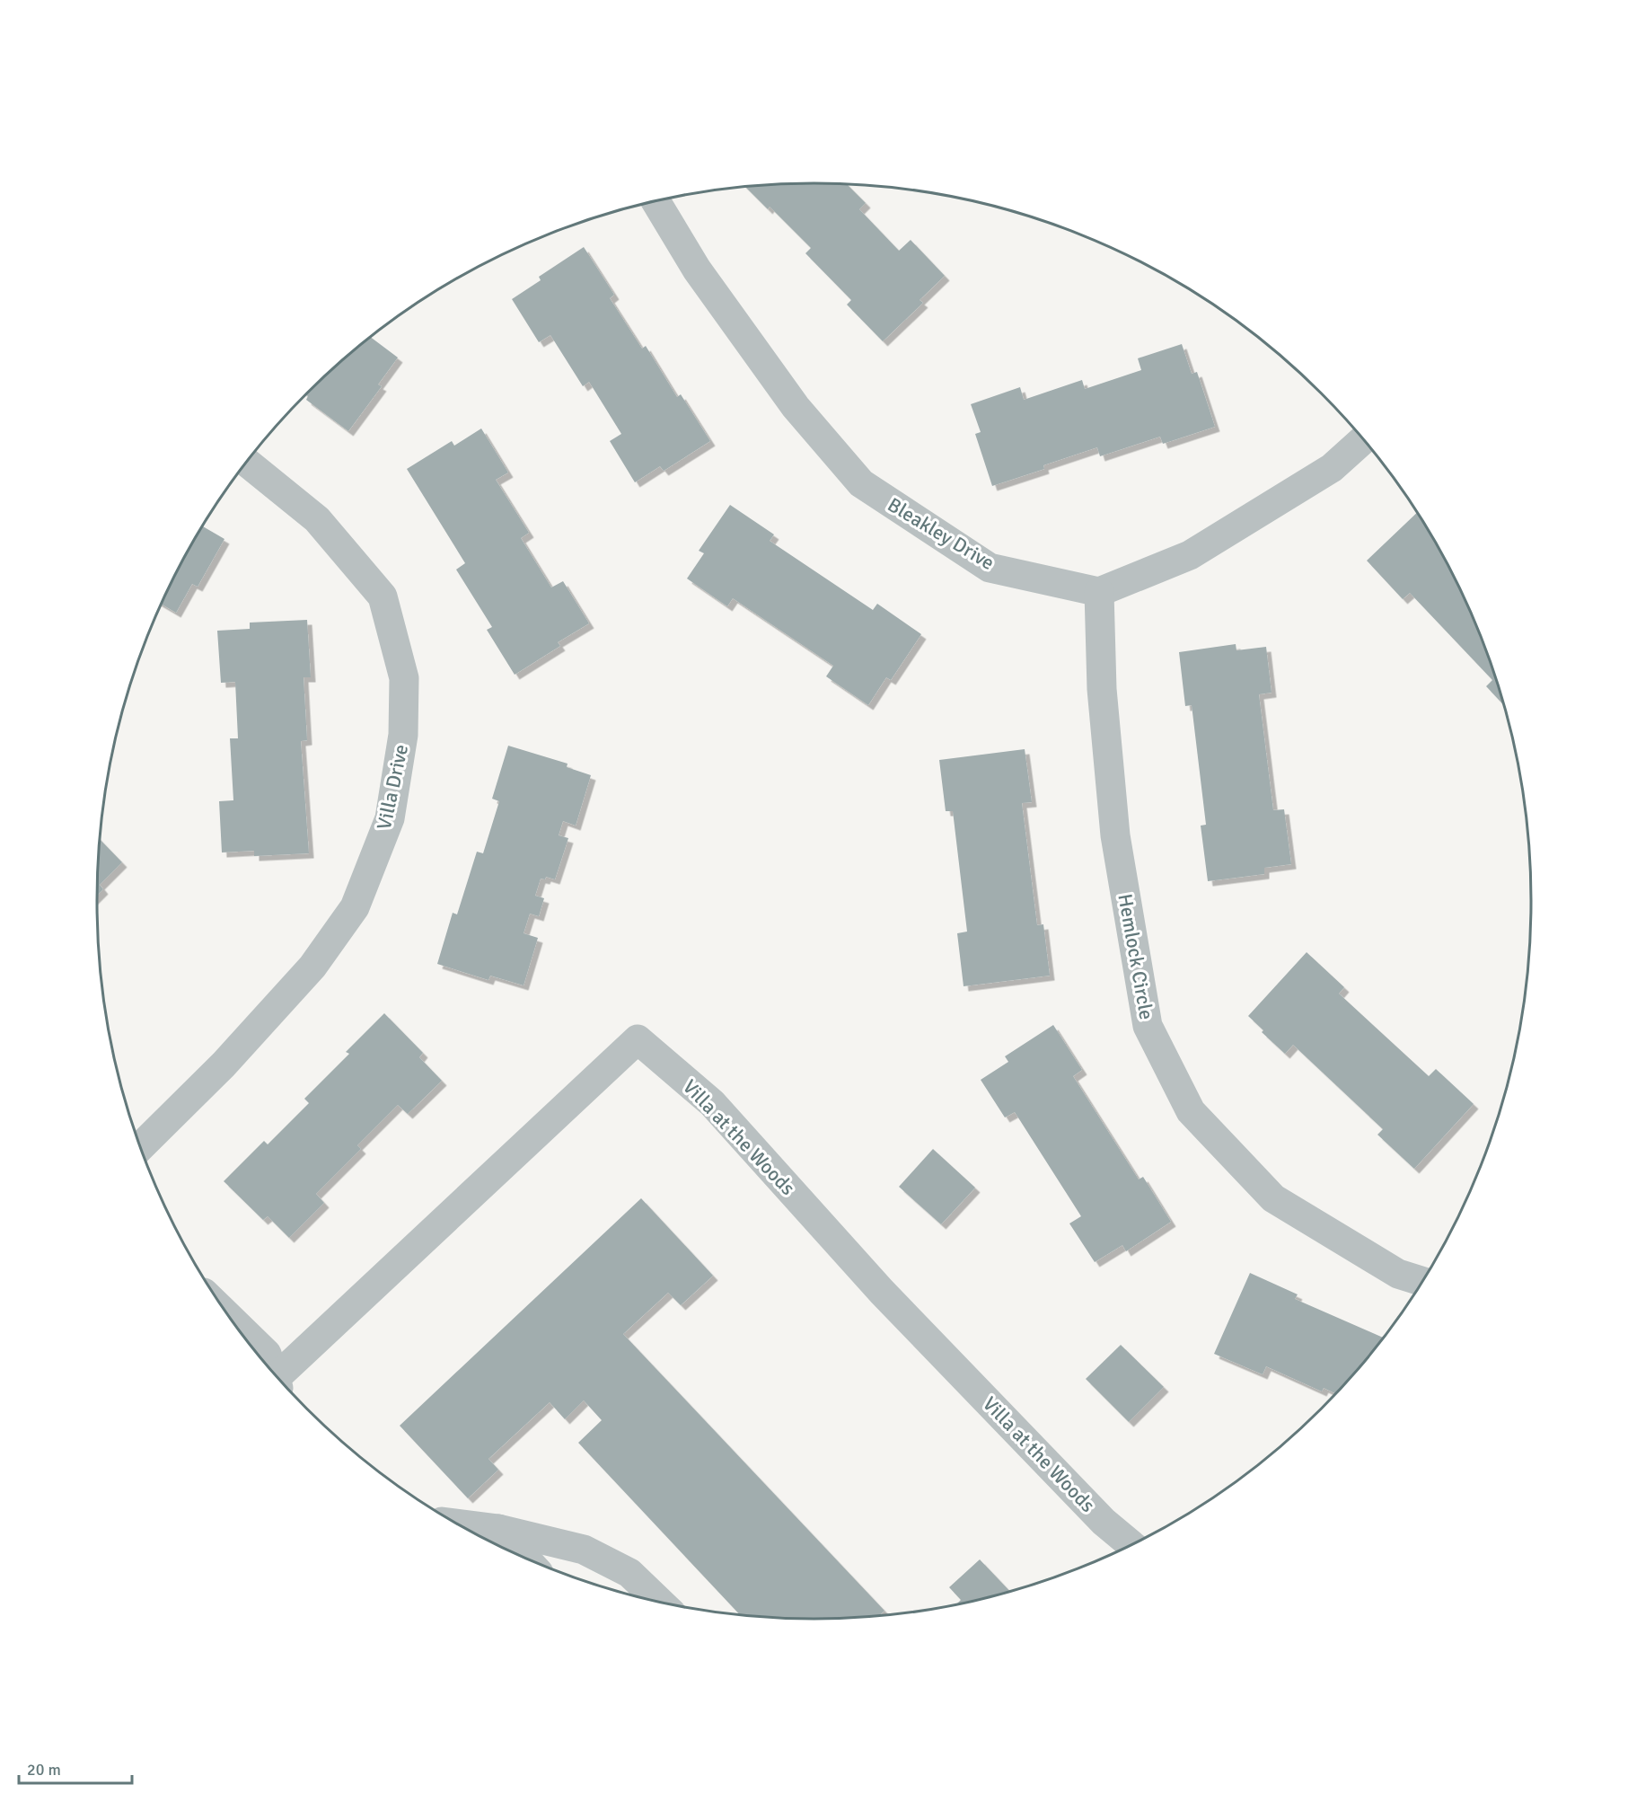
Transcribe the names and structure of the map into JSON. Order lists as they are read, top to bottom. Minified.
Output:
{"streets":{"street":["Bleakley Drive","Villa Drive","Hemlock Circle","Villa at the Woods"]},"crossings":[["Bleakley Drive","Hemlock Circle"]],"scale_bar":"20 m"}
